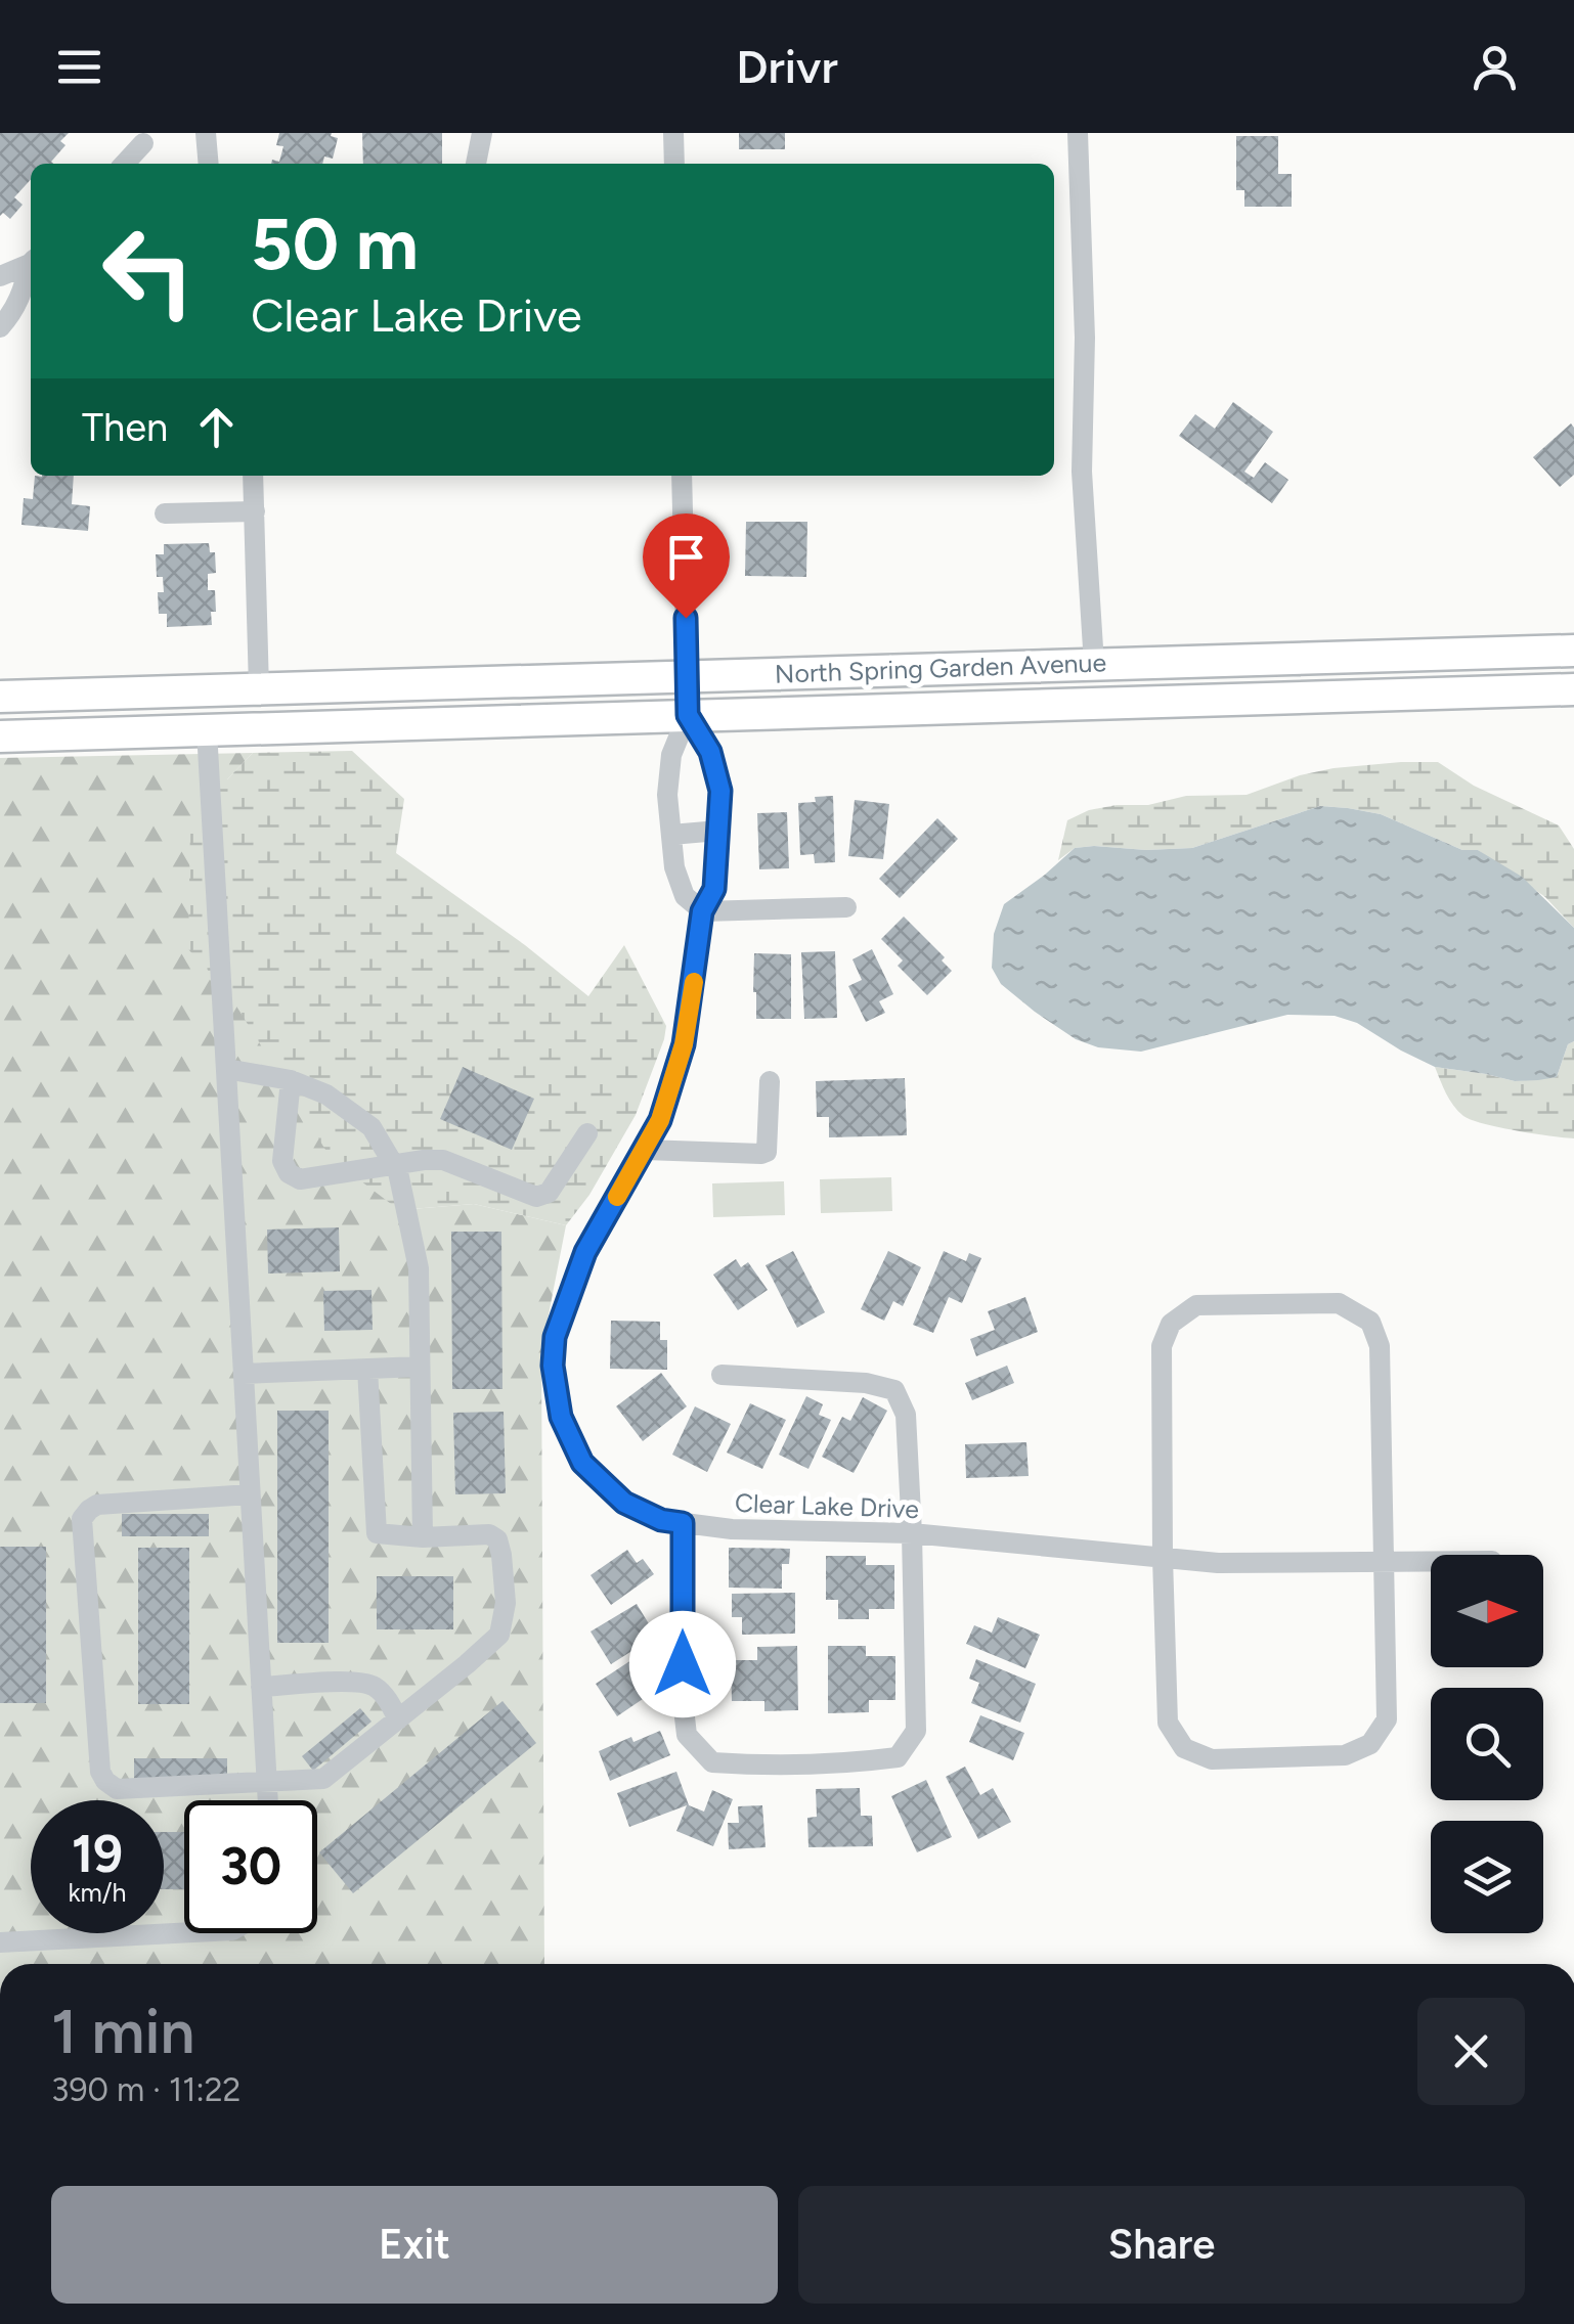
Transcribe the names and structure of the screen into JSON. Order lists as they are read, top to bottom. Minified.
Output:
{"streets":{"highway":["North Spring Garden Avenue"],"street":["Clear Lake Drive"]},"crossings":[["North Spring Garden Avenue","Clear Lake Drive"]],"north":"right","page":{"header":"Drivr","turn":["50 m","Clear Lake Drive"],"then":"Then","speed":"19 km/h","limit":"30","heading":["1 min","390 m · 11:22"],"buttons":["Exit","Share"]}}
